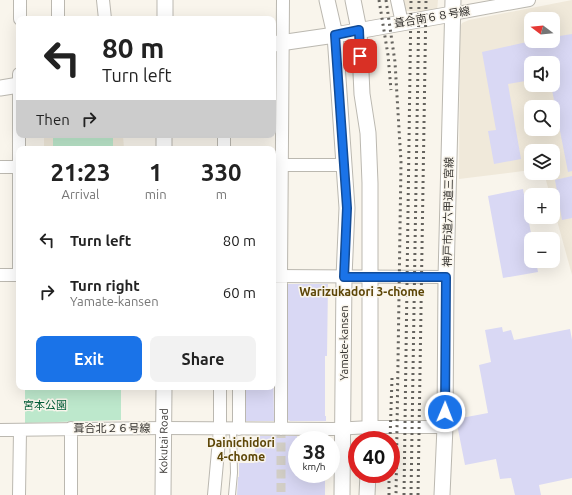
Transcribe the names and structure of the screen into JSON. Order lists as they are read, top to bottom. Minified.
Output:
{"streets":{"street":["葺合南６８号線","神戸市道六甲道三宮線","Yamate-kansen","葺合北２６号線","Kokutai Road"]},"crossings":[["葺合南６８号線","神戸市道六甲道三宮線"],["葺合南６８号線","Yamate-kansen"],["神戸市道六甲道三宮線","葺合北２６号線"],["Yamate-kansen","葺合北２６号線"],["葺合北２６号線","Kokutai Road"]],"districts":["Warizukadori 3-chome","Dainichidori 4-chome"],"parks":["宮本公園"],"north":"left","page":{"map_buttons":["+","−"],"turn":["80 m","Turn left"],"then":"Then","eta":["21:23","Arrival","1","min","330","m"],"list":[{"name":"Turn left","value":"80 m"},{"name":"Turn right","note":"Yamate-kansen","value":"60 m"}],"buttons":["Exit","Share"],"speed":"38 km/h","limit":"40"}}
